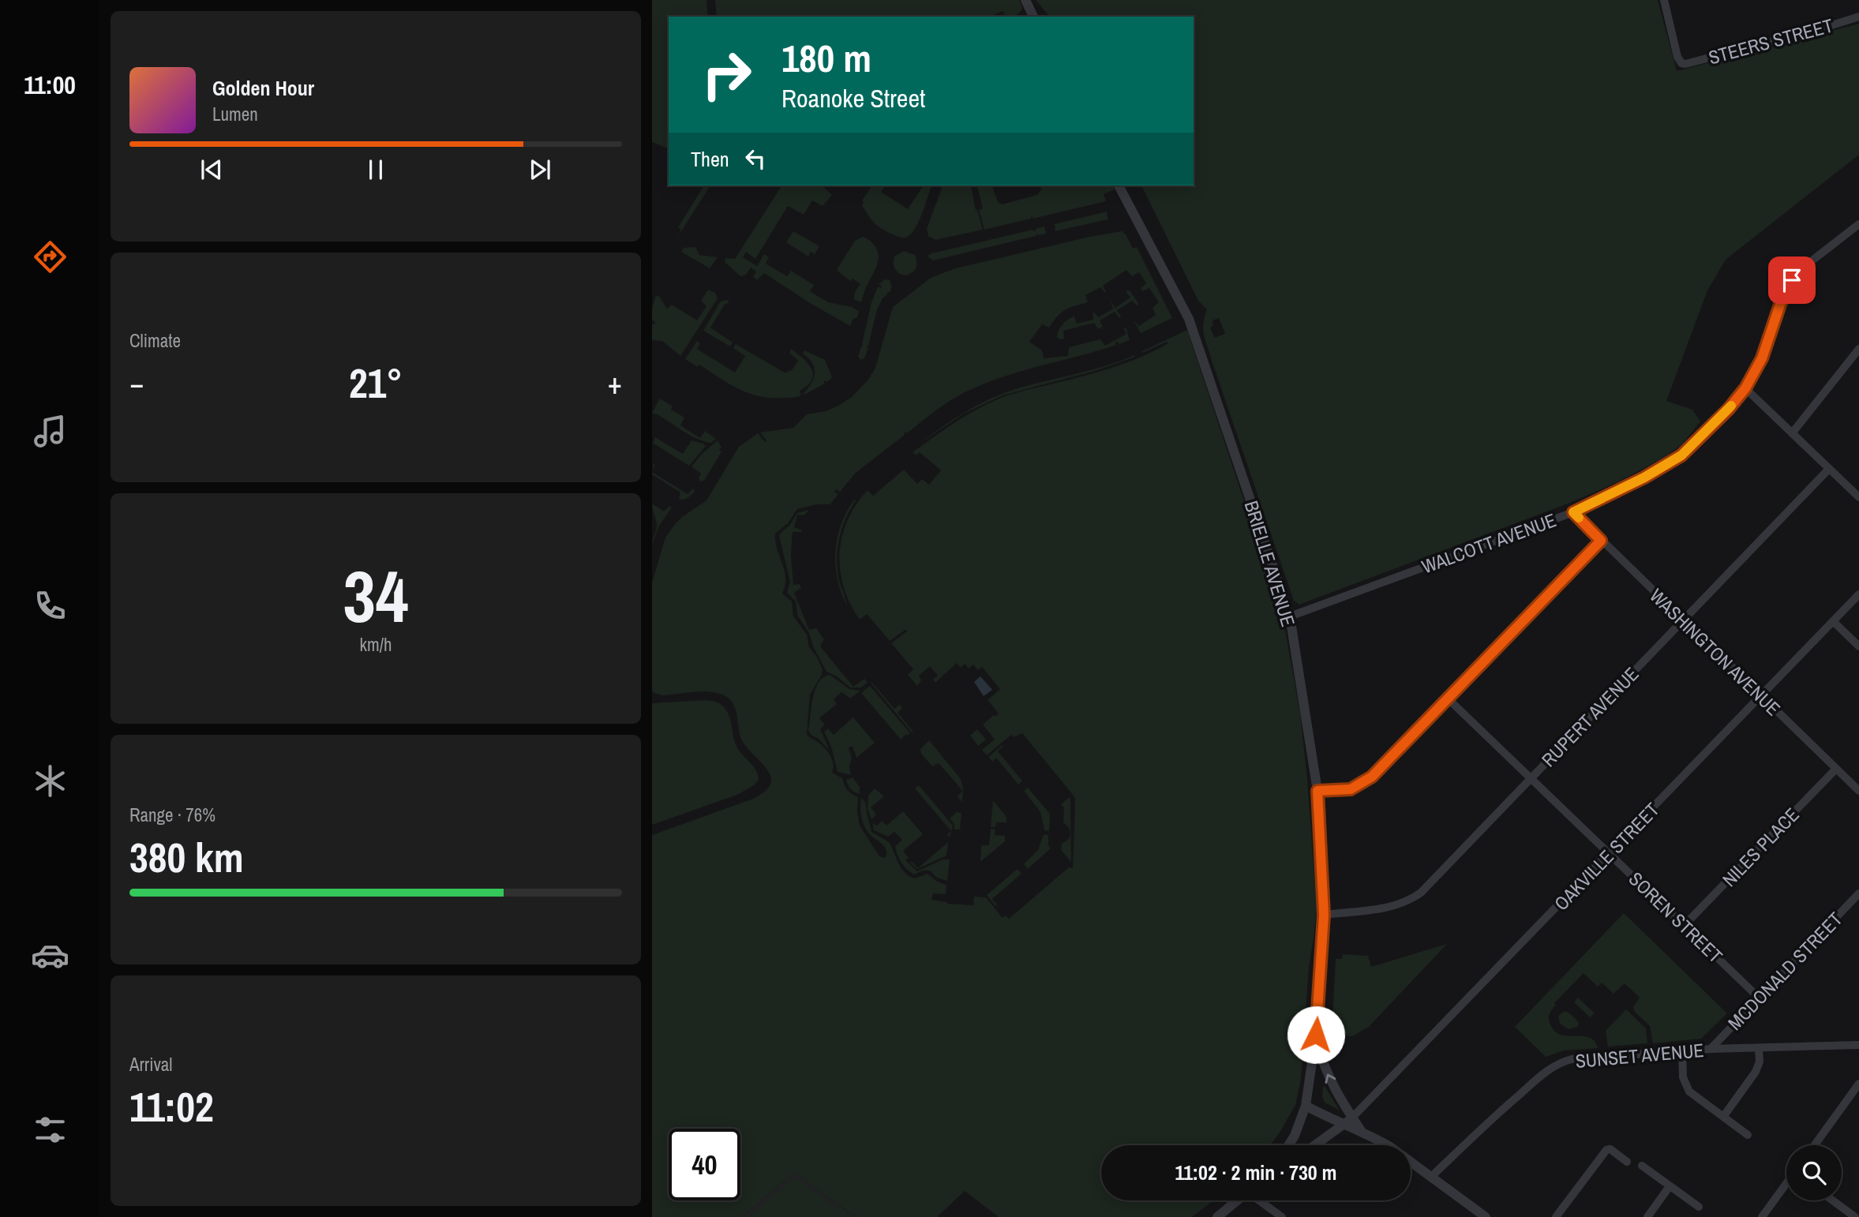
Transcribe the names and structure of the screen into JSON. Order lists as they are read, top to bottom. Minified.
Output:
{"streets":{"street":["STEERS STREET","WALCOTT AVENUE","BRIELLE AVENUE","WASHINGTON AVENUE","RUPERT AVENUE","NILES PLACE","OAKVILLE STREET","SOREN STREET","MCDONALD STREET","SUNSET AVENUE"]},"crossings":[["WALCOTT AVENUE","BRIELLE AVENUE"],["WALCOTT AVENUE","WASHINGTON AVENUE"],["BRIELLE AVENUE","RUPERT AVENUE"],["BRIELLE AVENUE","OAKVILLE STREET"],["WASHINGTON AVENUE","RUPERT AVENUE"],["WASHINGTON AVENUE","NILES PLACE"],["WASHINGTON AVENUE","OAKVILLE STREET"],["RUPERT AVENUE","SOREN STREET"],["NILES PLACE","SOREN STREET"],["OAKVILLE STREET","SOREN STREET"],["SOREN STREET","MCDONALD STREET"],["MCDONALD STREET","SUNSET AVENUE"]],"page":{"tabs":"11:00","turn":["180 m","Roanoke Street"],"song":["Golden Hour","Lumen"],"then":"Then","tile":["Climate",["34","km/h"],["Range · 76%","380 km"],["Arrival","11:02"]],"heat":["−","21°","+"],"limit":"40","trip":"11:02 · 2 min · 730 m"}}
